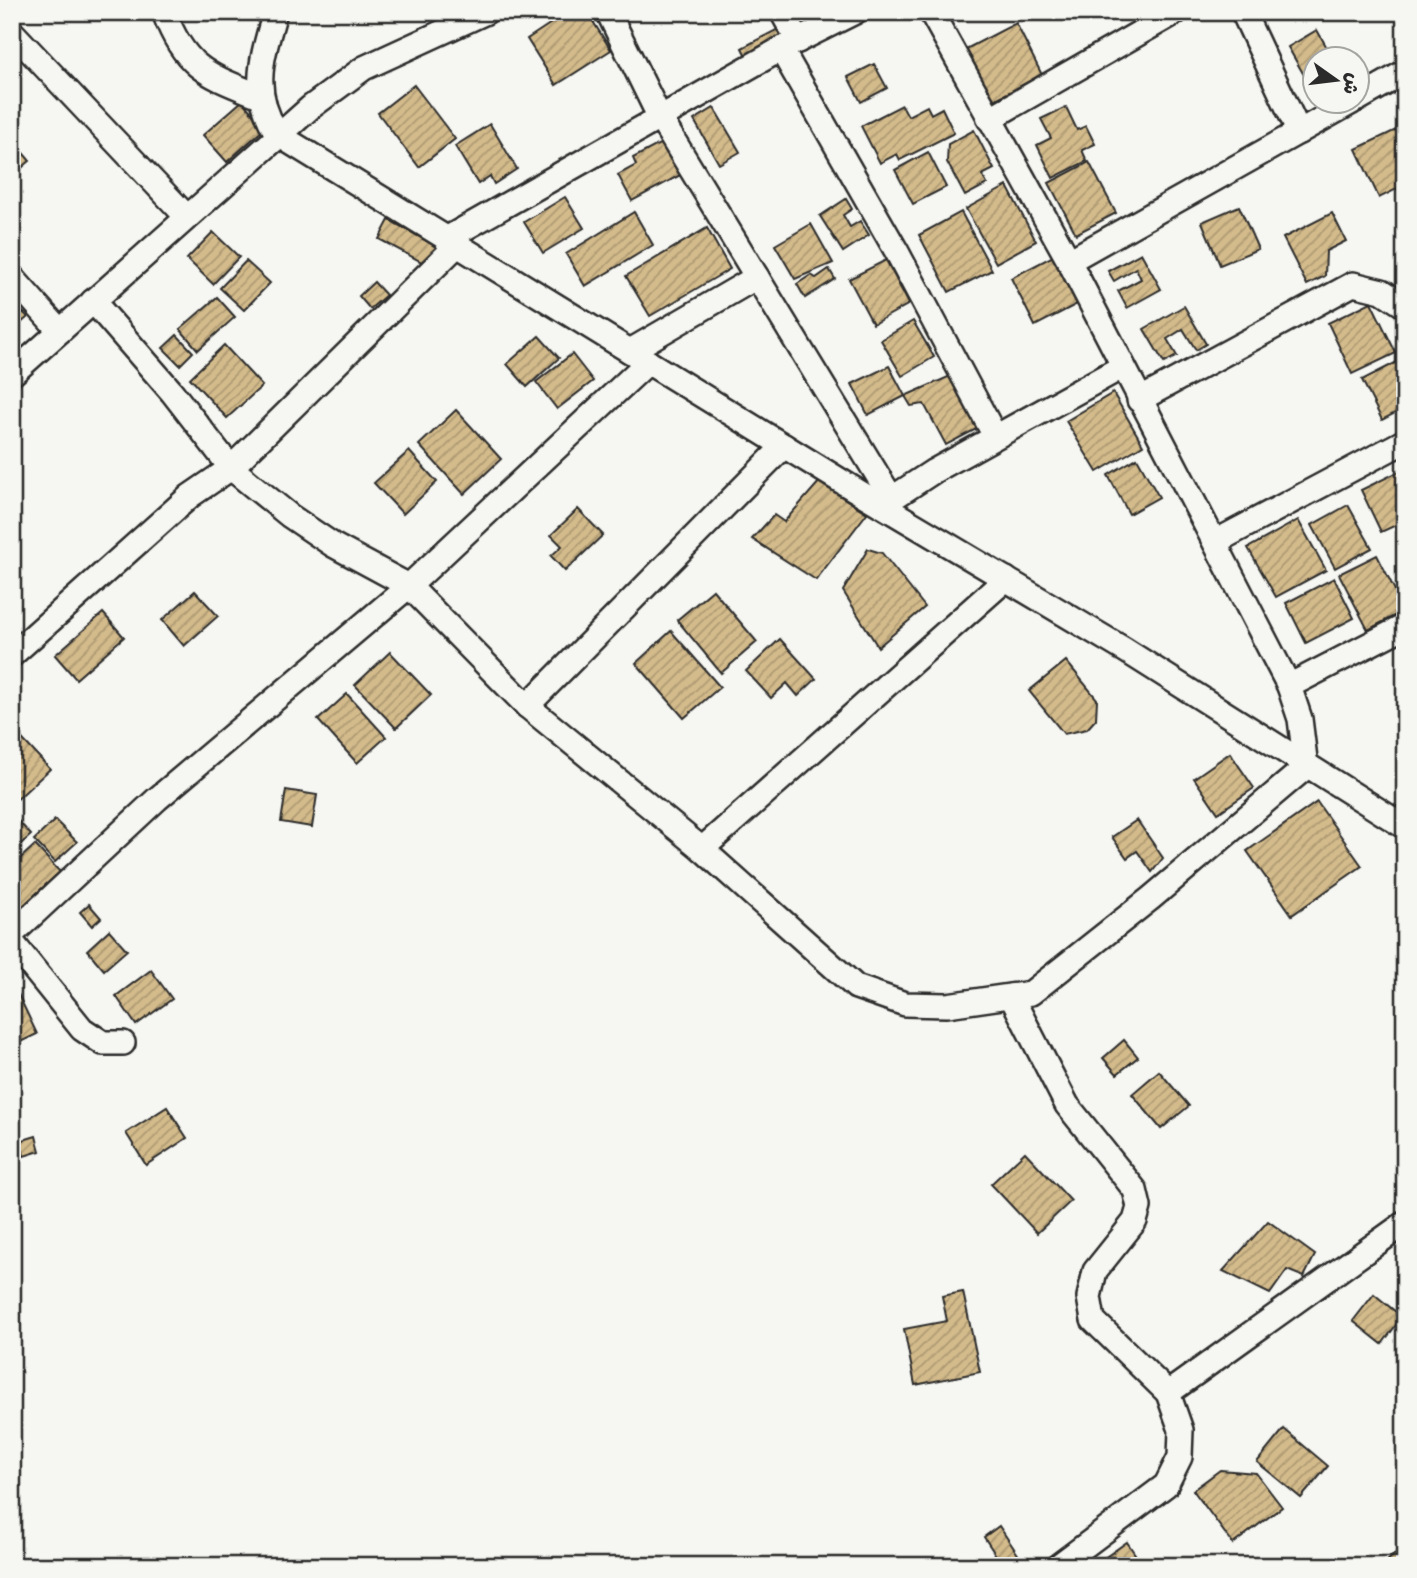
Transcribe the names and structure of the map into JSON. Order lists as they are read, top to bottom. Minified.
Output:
{"north":"right"}
